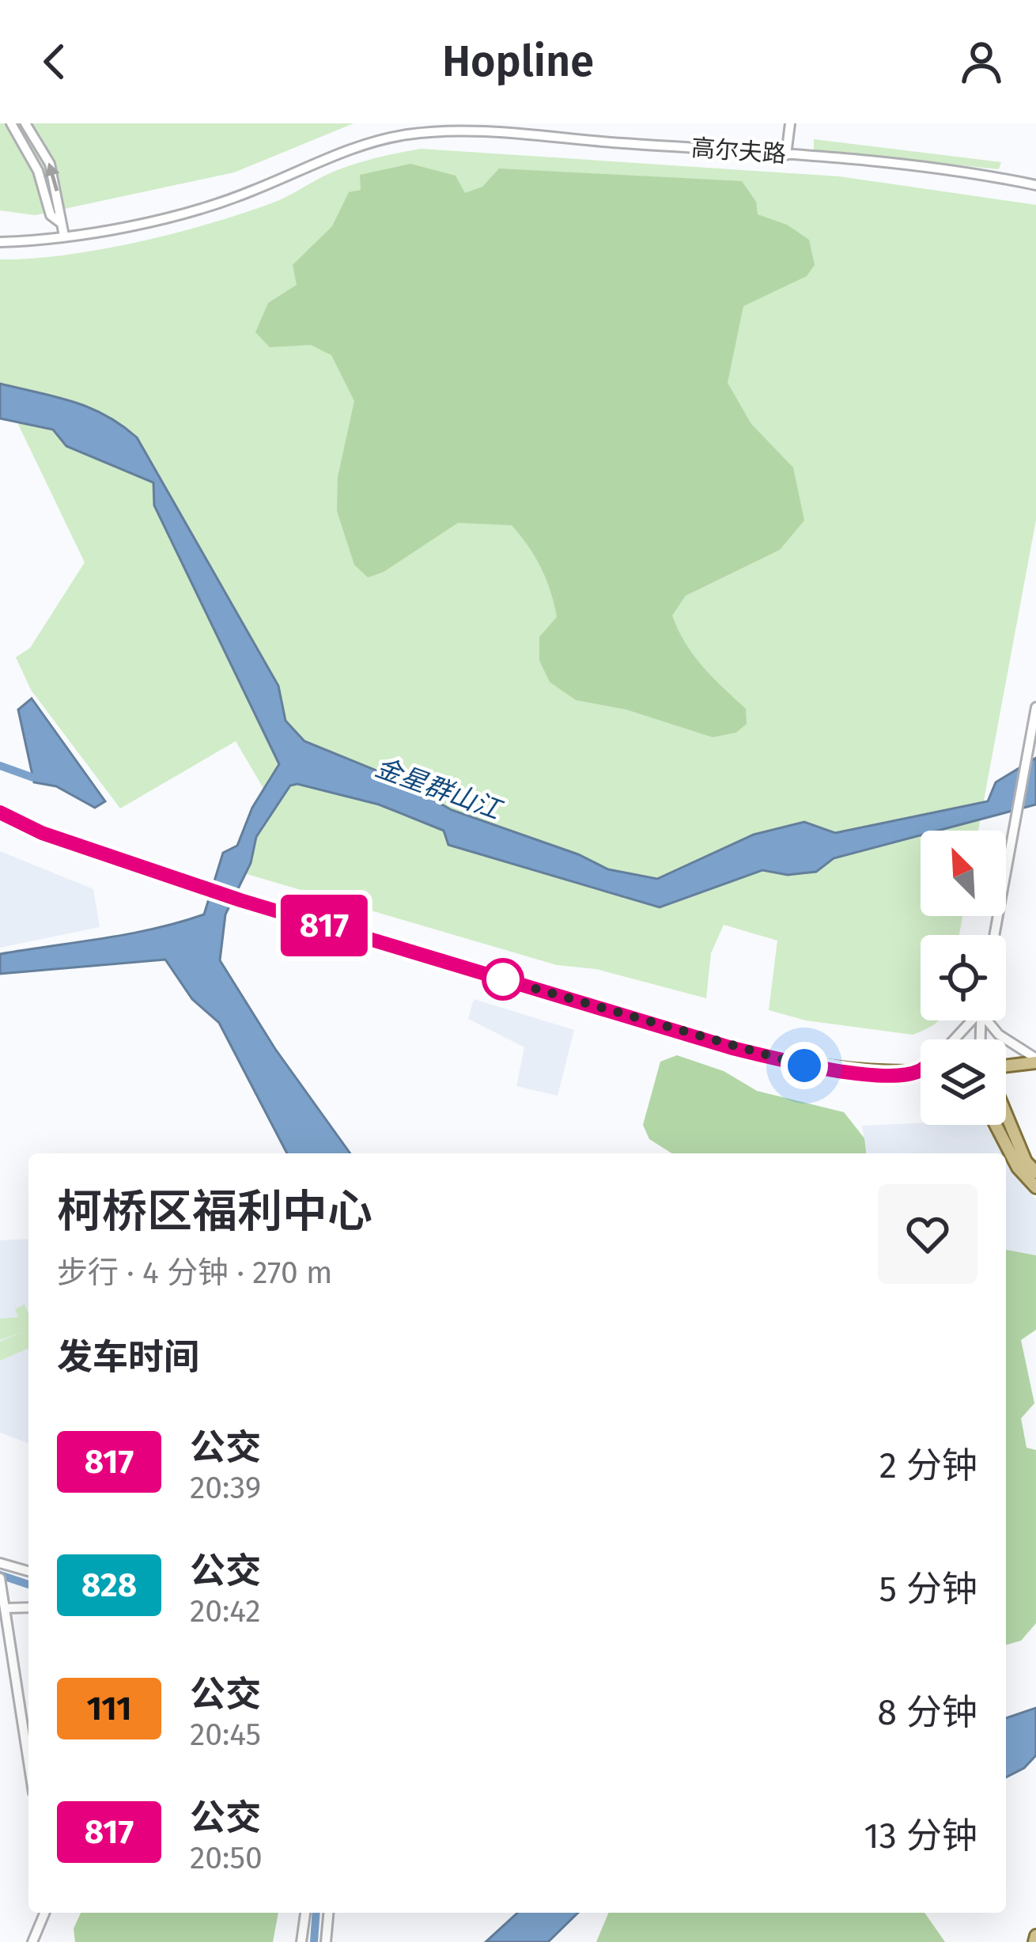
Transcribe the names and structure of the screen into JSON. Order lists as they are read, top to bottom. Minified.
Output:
{"streets":{"street":["高尔夫路"]},"water":["金星群山江"],"lines":["bus line 817"],"north":"top left","page":{"header":"Hopline","on_map":"817","heading":[["柯桥区福利中心","步行 · 4 分钟 · 270 m"],"发车时间"],"list":[{"mark":"817","name":"公交","note":"20:39","value":"2 分钟"},{"mark":"828","name":"公交","note":"20:42","value":"5 分钟"},{"mark":"111","name":"公交","note":"20:45","value":"8 分钟"},{"mark":"817","name":"公交","note":"20:50","value":"13 分钟"}]}}
